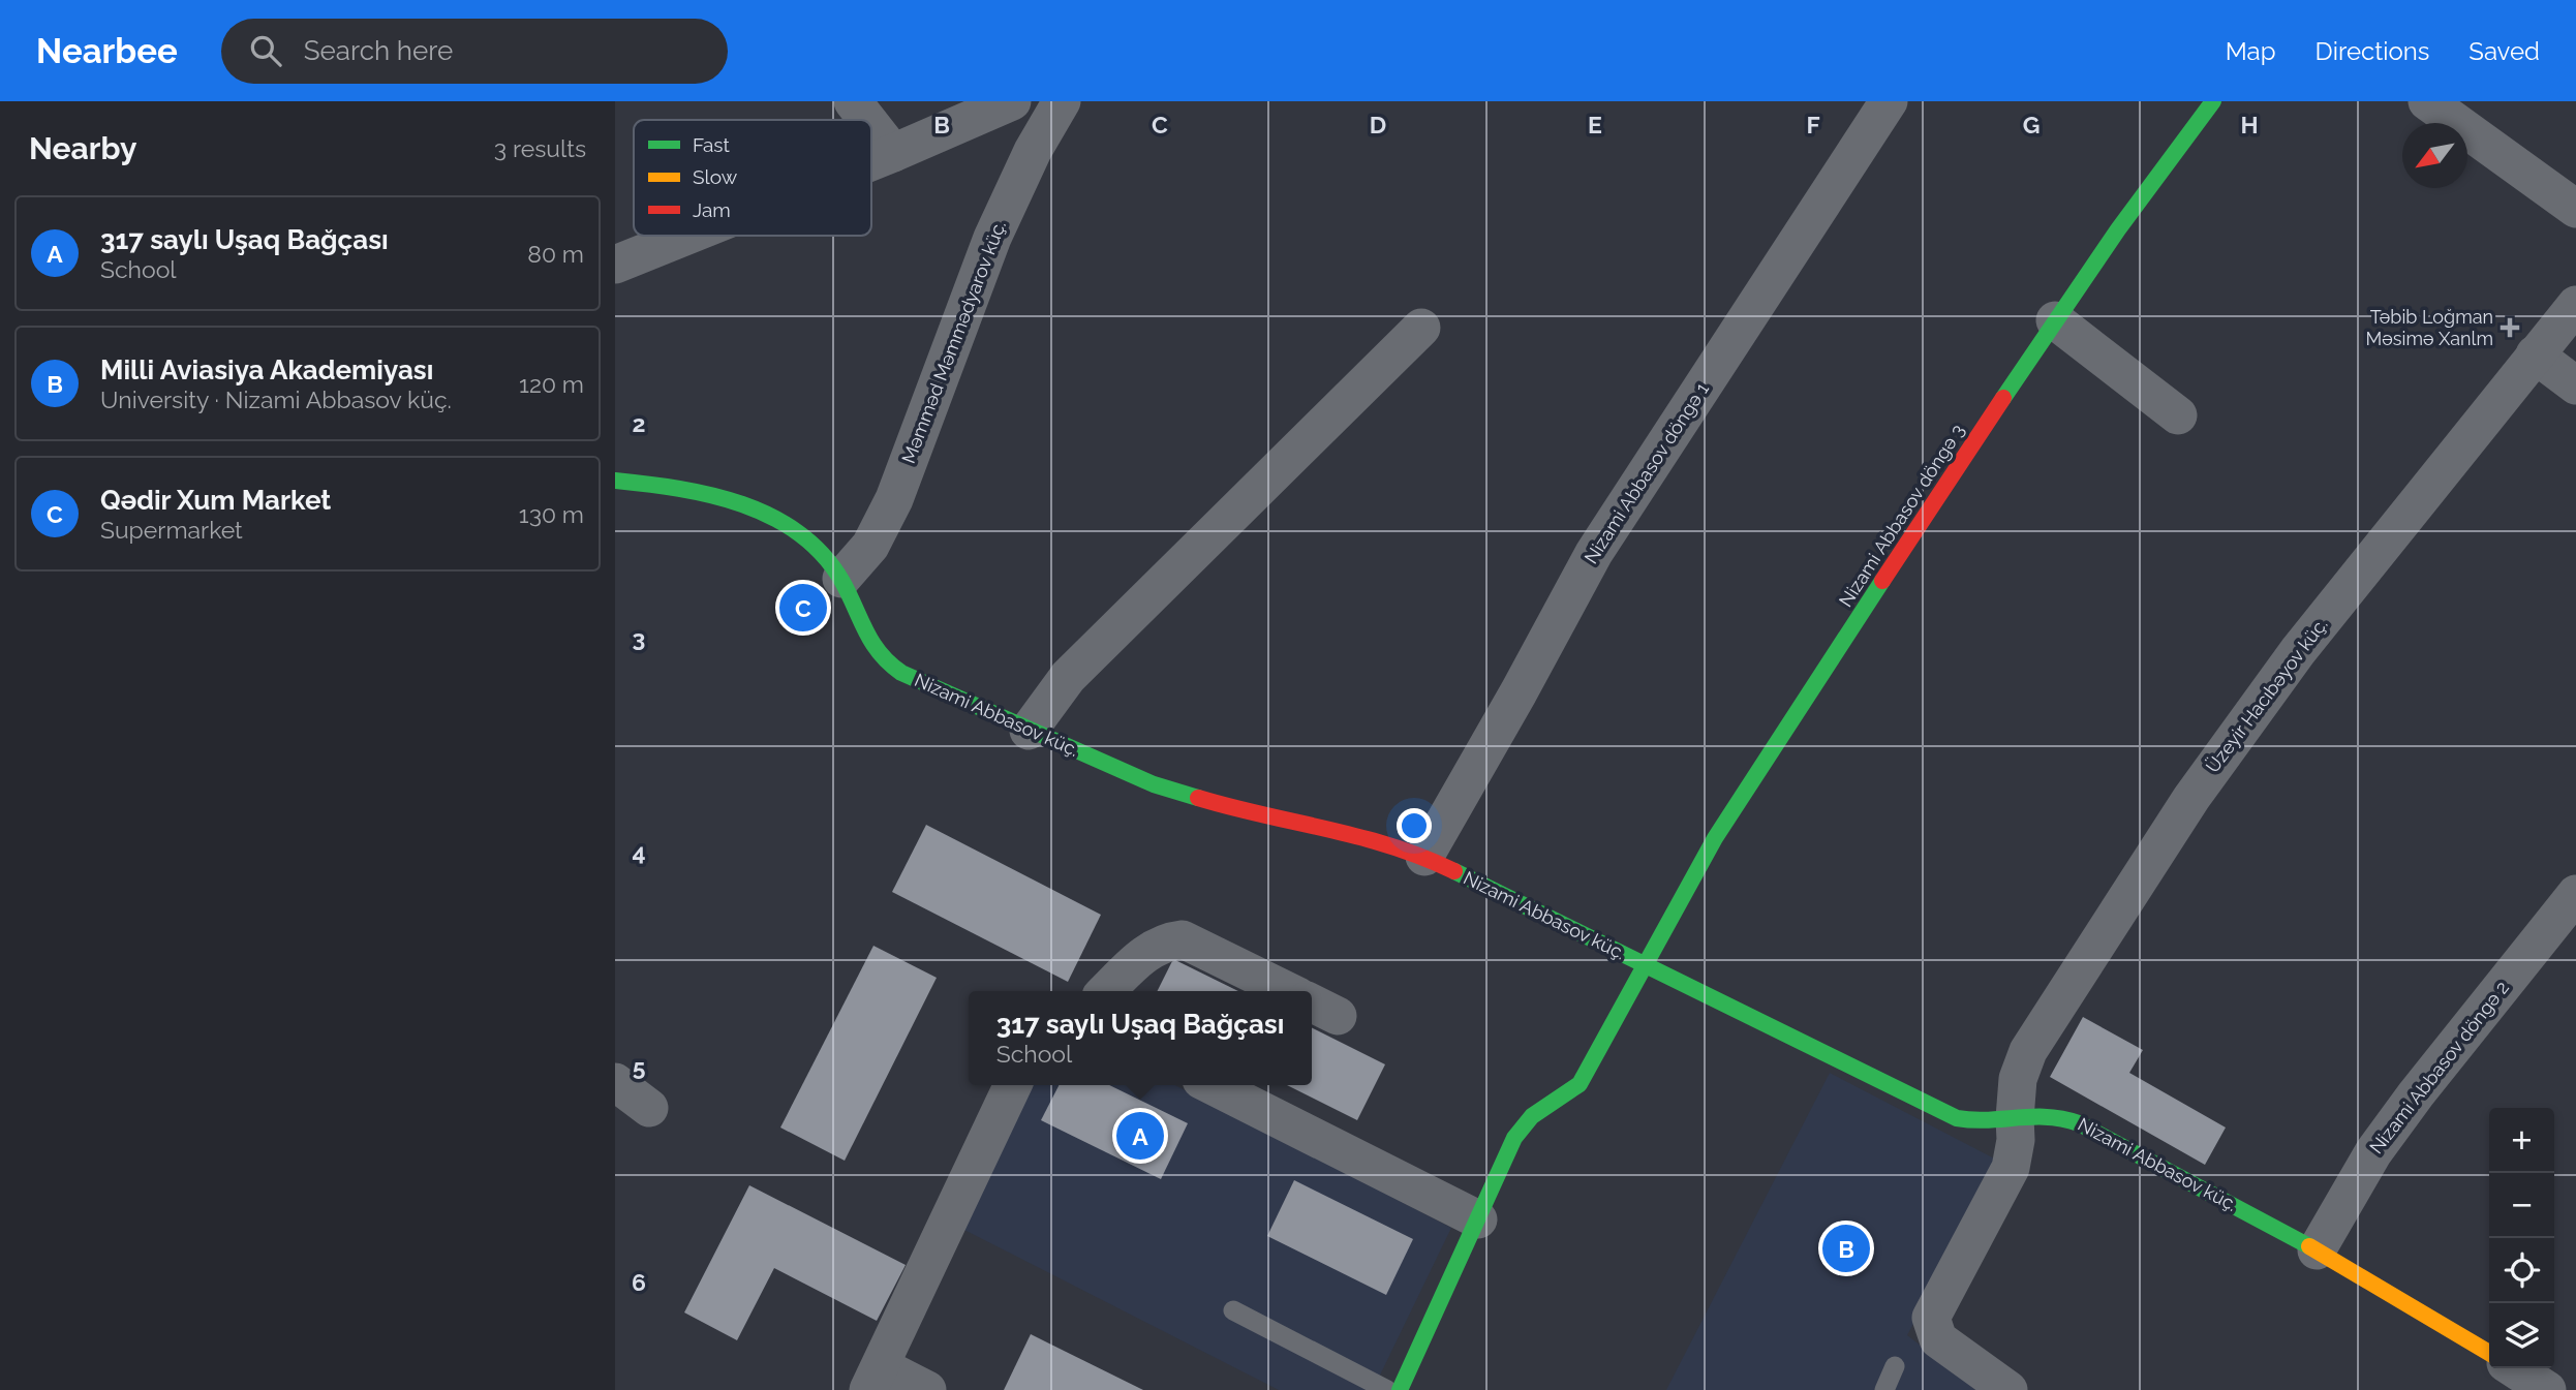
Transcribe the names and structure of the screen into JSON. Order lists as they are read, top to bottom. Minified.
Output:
{"streets":{"street":["Məmməd Məmmədyarov küç.","Nizami Abbasov döngə 1","Nizami Abbasov döngə 3","Üzeyir Hacıbəyov küç.","Nizami Abbasov küç.","Nizami Abbasov döngə 2"]},"crossings":[["Məmməd Məmmədyarov küç.","Nizami Abbasov küç."],["Nizami Abbasov döngə 1","Nizami Abbasov küç."],["Nizami Abbasov döngə 3","Nizami Abbasov küç."],["Üzeyir Hacıbəyov küç.","Nizami Abbasov küç."],["Nizami Abbasov küç.","Nizami Abbasov döngə 2"]],"places":{"health":["Təbib Loğman Məsimə Xanlm"]},"legend":["Fast","Slow","Jam"],"north":"bottom left","page":{"header":"Nearbee","search":"Search here","nav":["Map","Directions","Saved"],"heading":["Nearby","3 results"],"list":[{"mark":"A","name":"317 saylı Uşaq Bağçası","note":"School","value":"80 m"},{"mark":"B","name":"Milli Aviasiya Akademiyası","note":"University · Nizami Abbasov küç.","value":"120 m"},{"mark":"C","name":"Qədir Xum Market","note":"Supermarket","value":"130 m"}],"pins":["C","A","B"],"popup":["317 saylı Uşaq Bağçası","School"],"map_buttons":["+","−"]},"grid":{"columns":["B","C","D","E","F","G","H"],"rows":["2","3","4","5","6"]}}
